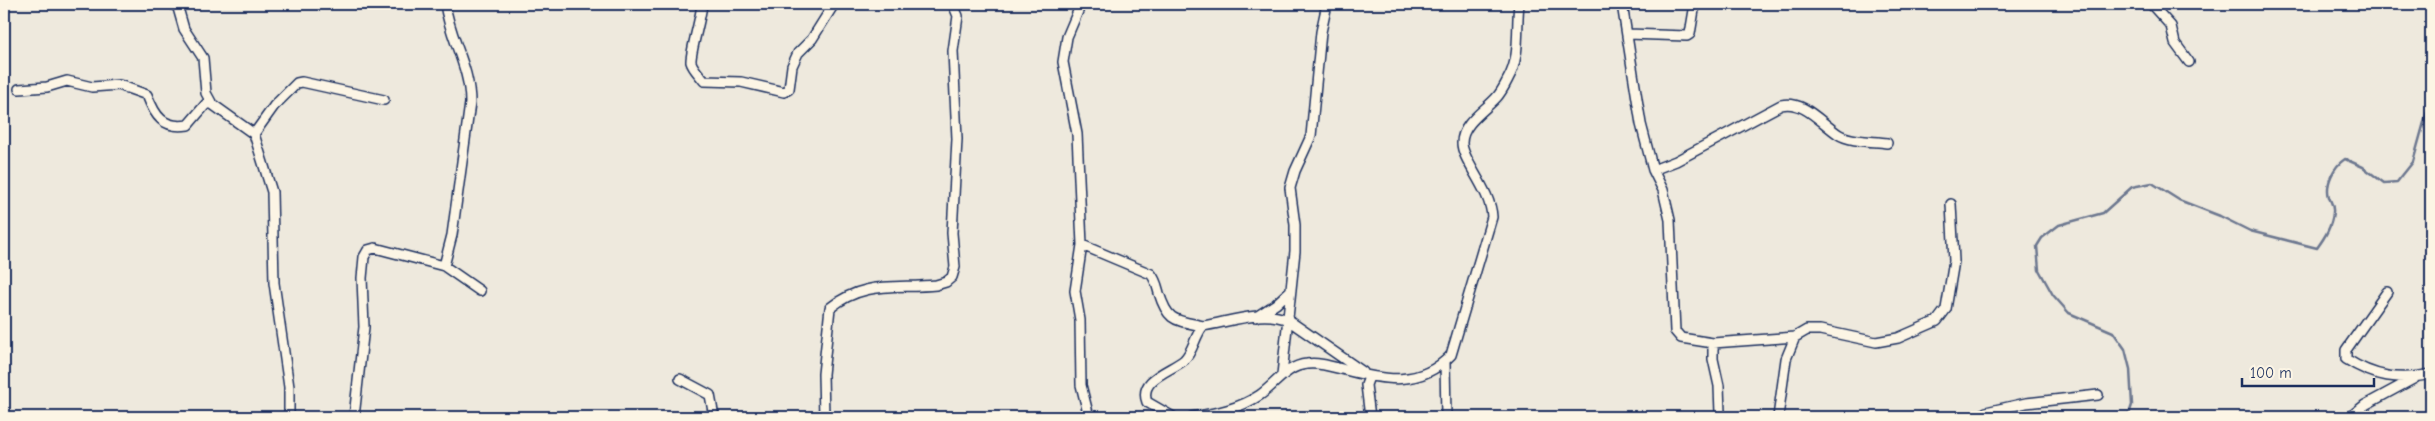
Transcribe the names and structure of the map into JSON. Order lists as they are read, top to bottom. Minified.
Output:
{"scale_bar":"100 m"}
